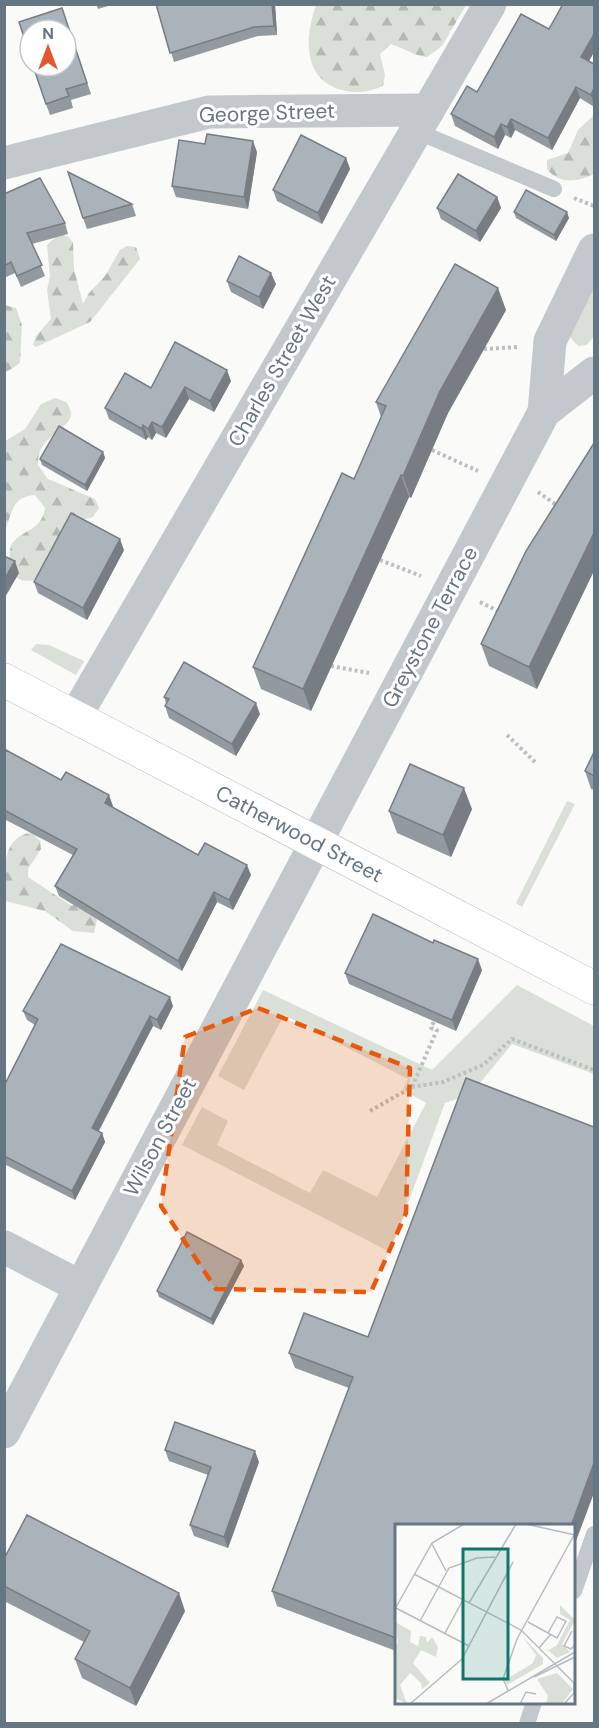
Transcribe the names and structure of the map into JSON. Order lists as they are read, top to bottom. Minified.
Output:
{"streets":{"main road":["Catherwood Street"],"street":["George Street","Charles Street West","Greystone Terrace","Wilson Street"]},"crossings":[["George Street","Charles Street West"],["Charles Street West","Catherwood Street"],["Greystone Terrace","Catherwood Street"],["Greystone Terrace","Wilson Street"],["Catherwood Street","Wilson Street"]],"north":"top"}
